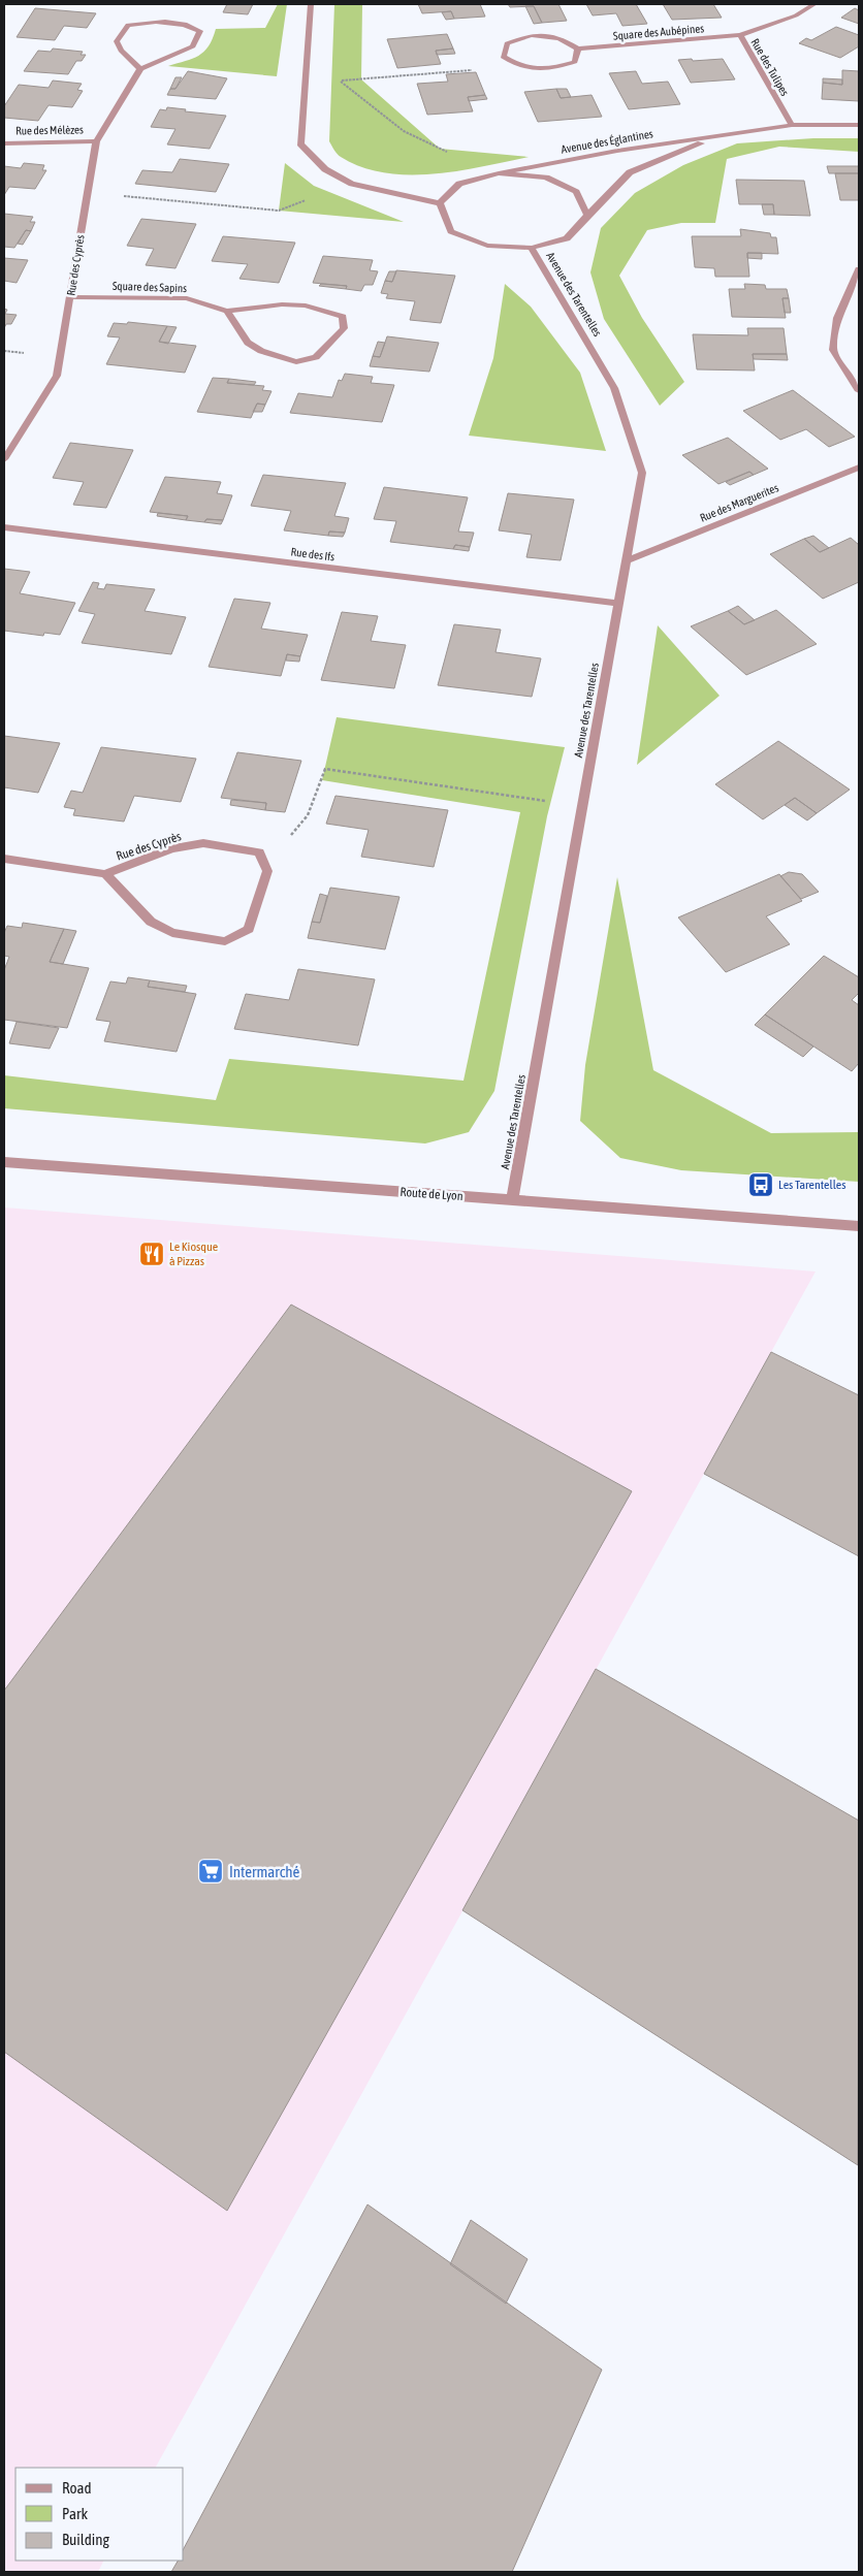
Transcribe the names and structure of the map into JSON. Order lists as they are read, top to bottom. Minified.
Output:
{"streets":{"street":["Square des Aubépines","Rue des Tulipes","Rue des Mélèzes","Avenue des Églantines","Rue des Cyprès","Square des Sapins","Avenue des Tarentelles","Rue des Marguerites","Rue des Ifs","Route de Lyon"]},"crossings":[["Square des Aubépines","Rue des Tulipes"],["Rue des Tulipes","Avenue des Églantines"],["Rue des Mélèzes","Rue des Cyprès"],["Avenue des Églantines","Avenue des Tarentelles"],["Rue des Cyprès","Square des Sapins"],["Avenue des Tarentelles","Rue des Marguerites"],["Avenue des Tarentelles","Rue des Ifs"],["Avenue des Tarentelles","Route de Lyon"]],"places":{"bus stop":["Les Tarentelles"],"restaurant":["Le Kiosque à Pizzas"],"supermarket":["Intermarché"]},"legend":["Road","Park","Building"]}
